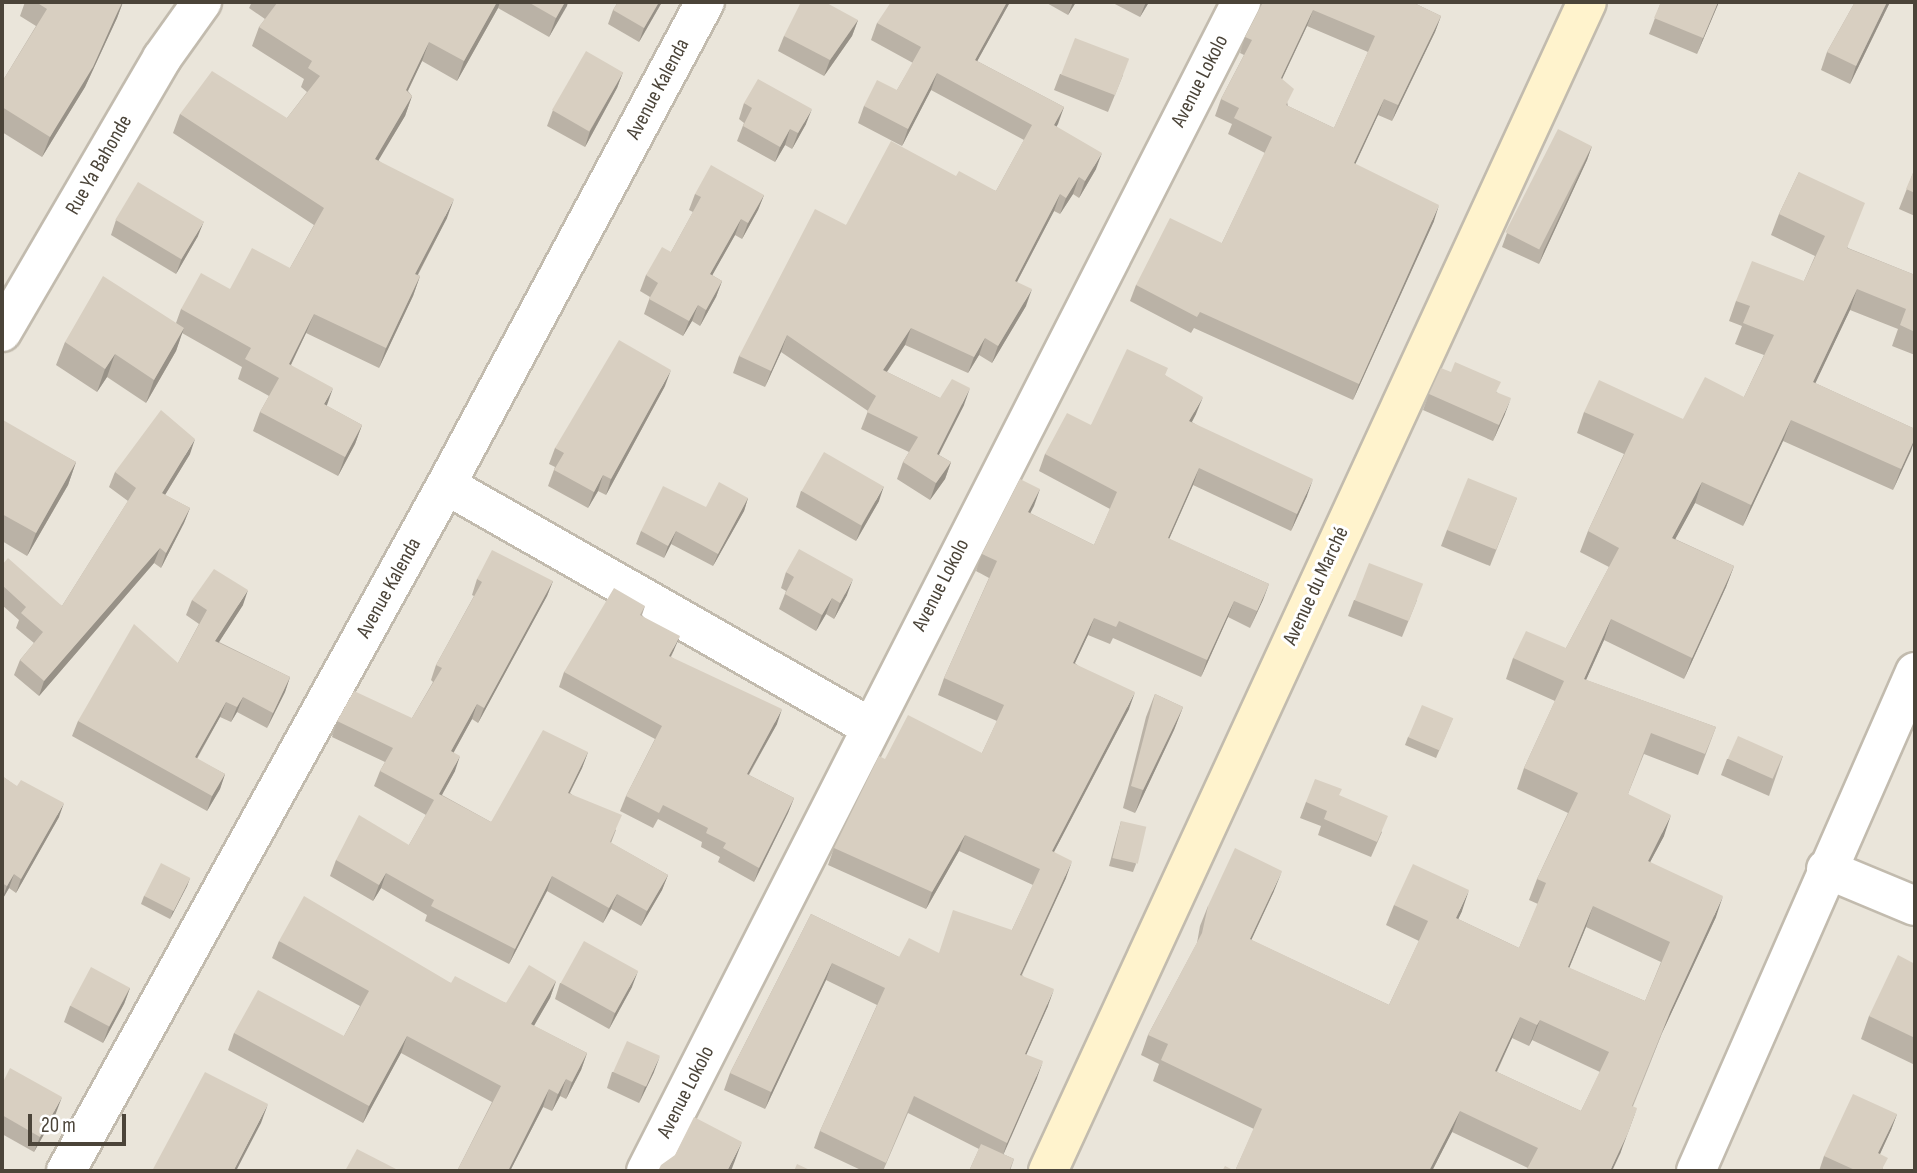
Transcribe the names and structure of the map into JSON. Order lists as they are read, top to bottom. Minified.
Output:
{"streets":{"street":["Avenue Lokolo","Avenue Kalenda","Rue Ya Bahonde","Avenue du Marché"]},"scale_bar":"20 m"}
